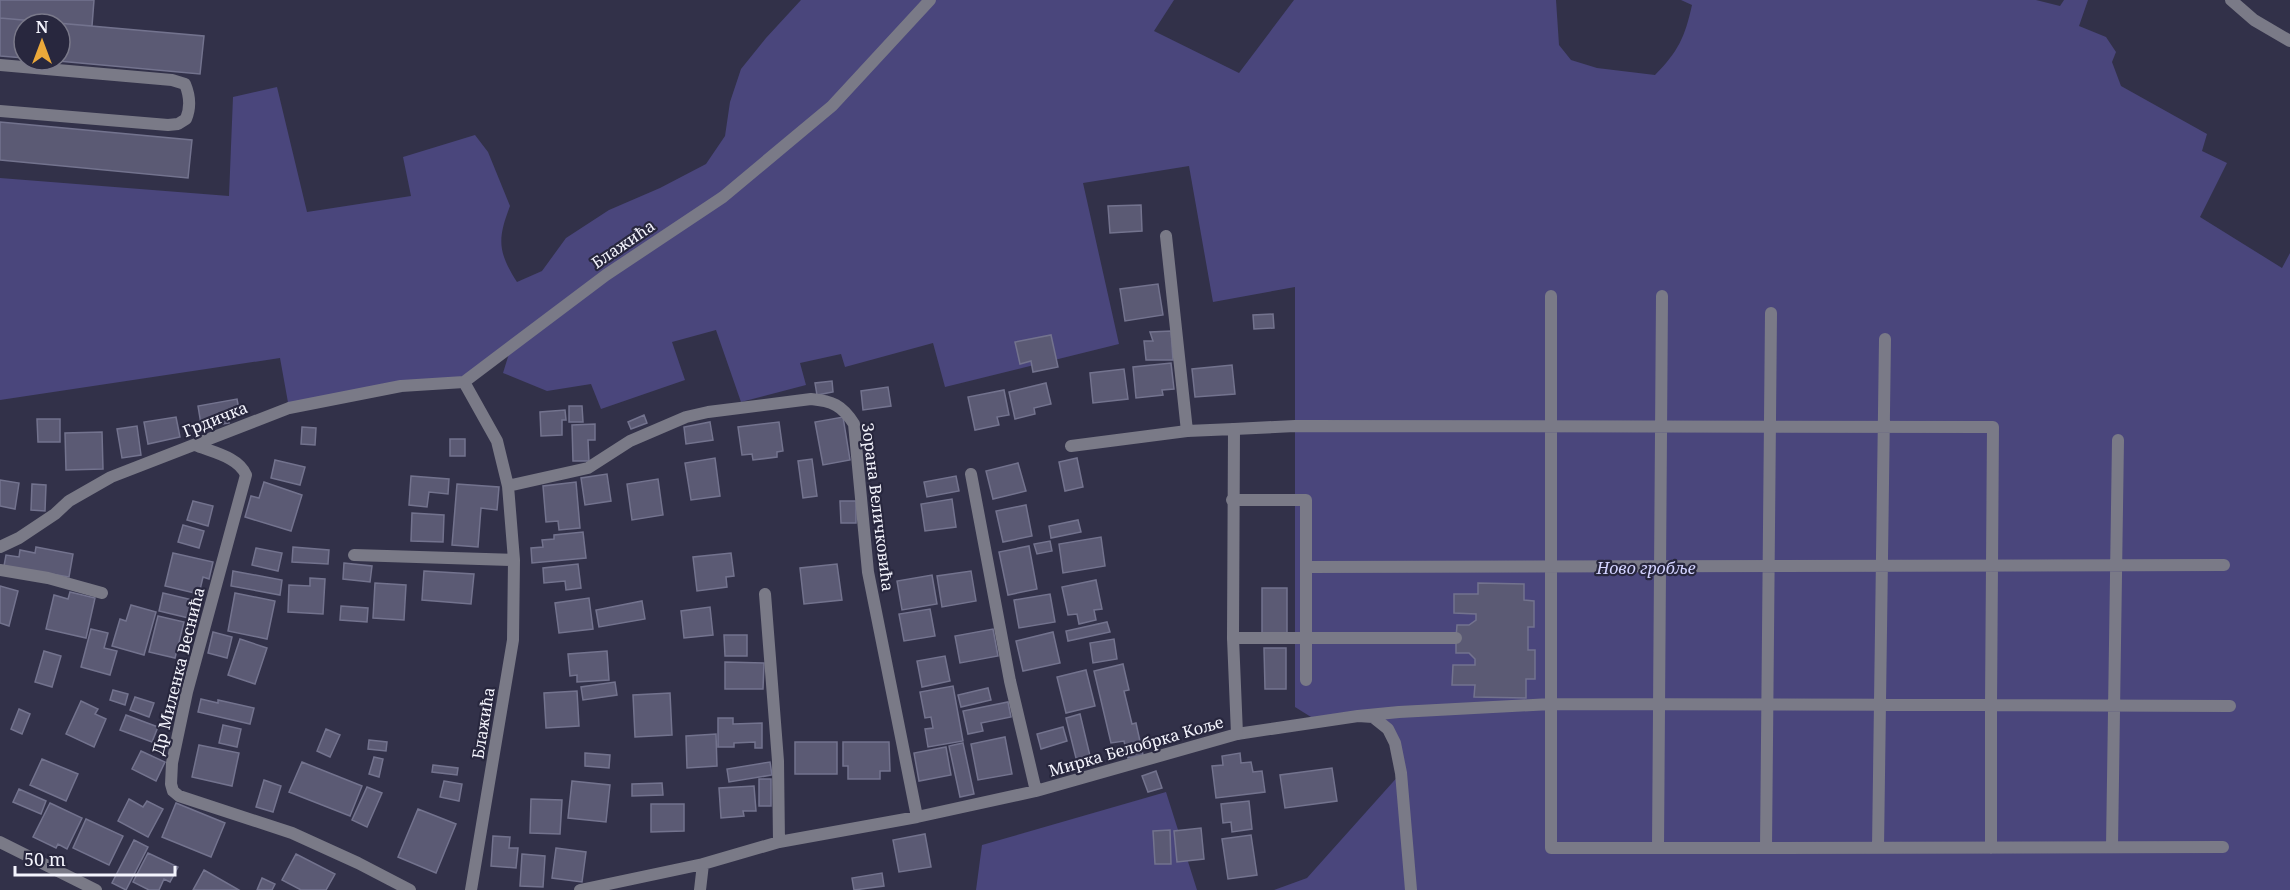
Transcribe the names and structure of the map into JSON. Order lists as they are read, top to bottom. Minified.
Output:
{"streets":{"street":["Блажића","Грдичка","Зорана Величковића","Др Миленка Веснића","Мирка Белобрка Коље"]},"crossings":[["Блажића","Грдичка"],["Блажића","Зорана Величковића"],["Грдичка","Др Миленка Веснића"],["Зорана Величковића","Мирка Белобрка Коље"]],"parks":["Ново гробље"],"scale_bar":"50 m","north":"top"}
